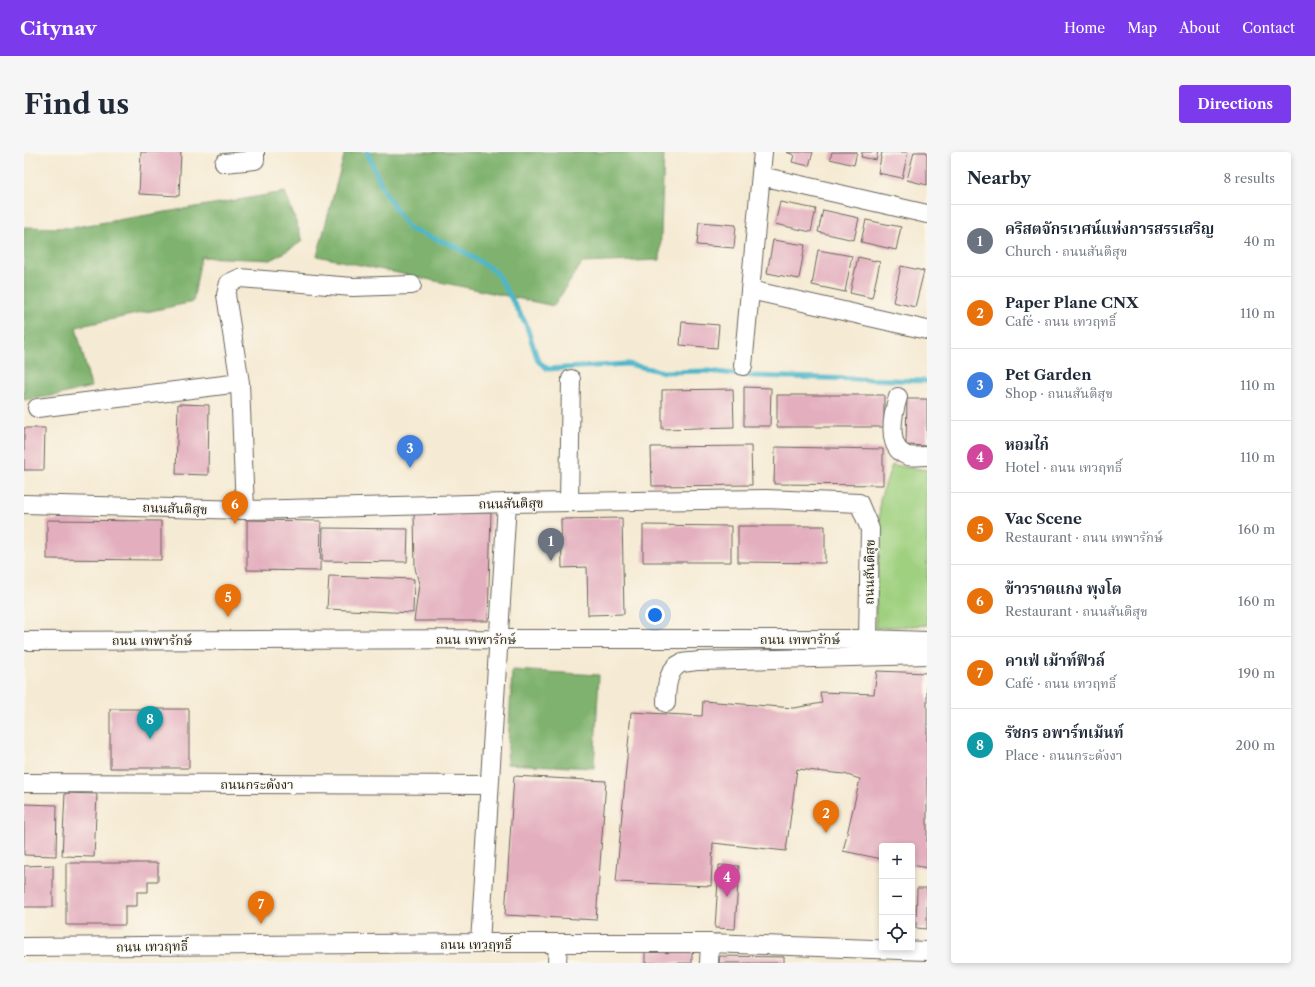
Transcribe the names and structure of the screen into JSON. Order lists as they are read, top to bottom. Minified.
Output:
{"streets":{"street":["ถนนสันติสุข","ถนน เทพารักษ์","ถนนกระดังงา","ถนน เทวฤทธิ์"]},"crossings":[["ถนนสันติสุข","ถนน เทพารักษ์"]],"page":{"header":"Citynav","nav":["Home","Map","About","Contact"],"buttons":"Directions","title":"Find us","heading":["Nearby","8 results"],"list":[{"mark":"1","name":"คริสตจักรเวศน์แห่งการสรรเสริญ","note":"Church · ถนนสันติสุข","value":"40 m"},{"mark":"2","name":"Paper Plane CNX","note":"Café · ถนน เทวฤทธิ์","value":"110 m"},{"mark":"3","name":"Pet Garden","note":"Shop · ถนนสันติสุข","value":"110 m"},{"mark":"4","name":"หอมไก๋","note":"Hotel · ถนน เทวฤทธิ์","value":"110 m"},{"mark":"5","name":"Vac Scene","note":"Restaurant · ถนน เทพารักษ์","value":"160 m"},{"mark":"6","name":"ข้าวราดแกง พุงโต","note":"Restaurant · ถนนสันติสุข","value":"160 m"},{"mark":"7","name":"คาเฟ่ เม้าท์ฟิวล์","note":"Café · ถนน เทวฤทธิ์","value":"190 m"},{"mark":"8","name":"รัชกร อพาร์ทเม้นท์","note":"Place · ถนนกระดังงา","value":"200 m"}],"pins":["3","6","1","5","8","2","4","7"],"map_buttons":["+","−"]}}
